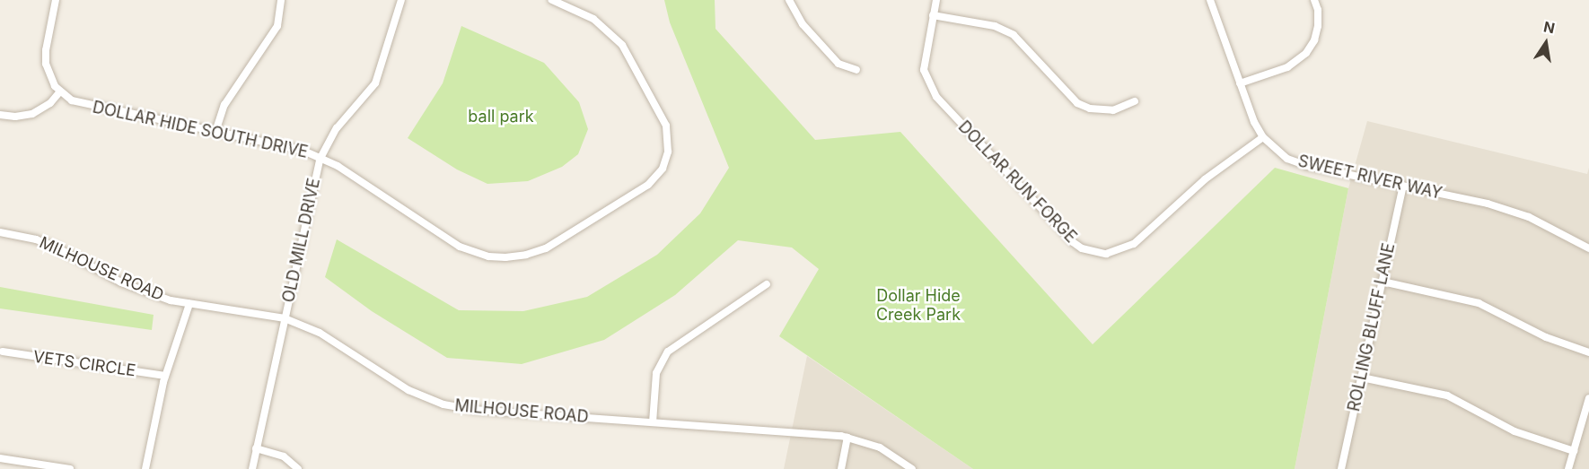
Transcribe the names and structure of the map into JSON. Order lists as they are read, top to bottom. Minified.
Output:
{"streets":{"street":["DOLLAR HIDE SOUTH DRIVE","SWEET RIVER WAY","DOLLAR RUN FORGE","OLD MILL DRIVE","MILHOUSE ROAD","ROLLING BLUFF LANE","VETS CIRCLE"]},"crossings":[["DOLLAR HIDE SOUTH DRIVE","OLD MILL DRIVE"],["SWEET RIVER WAY","DOLLAR RUN FORGE"],["SWEET RIVER WAY","ROLLING BLUFF LANE"],["OLD MILL DRIVE","MILHOUSE ROAD"]],"parks":["ball park","Dollar Hide Creek Park"],"north":"top"}
